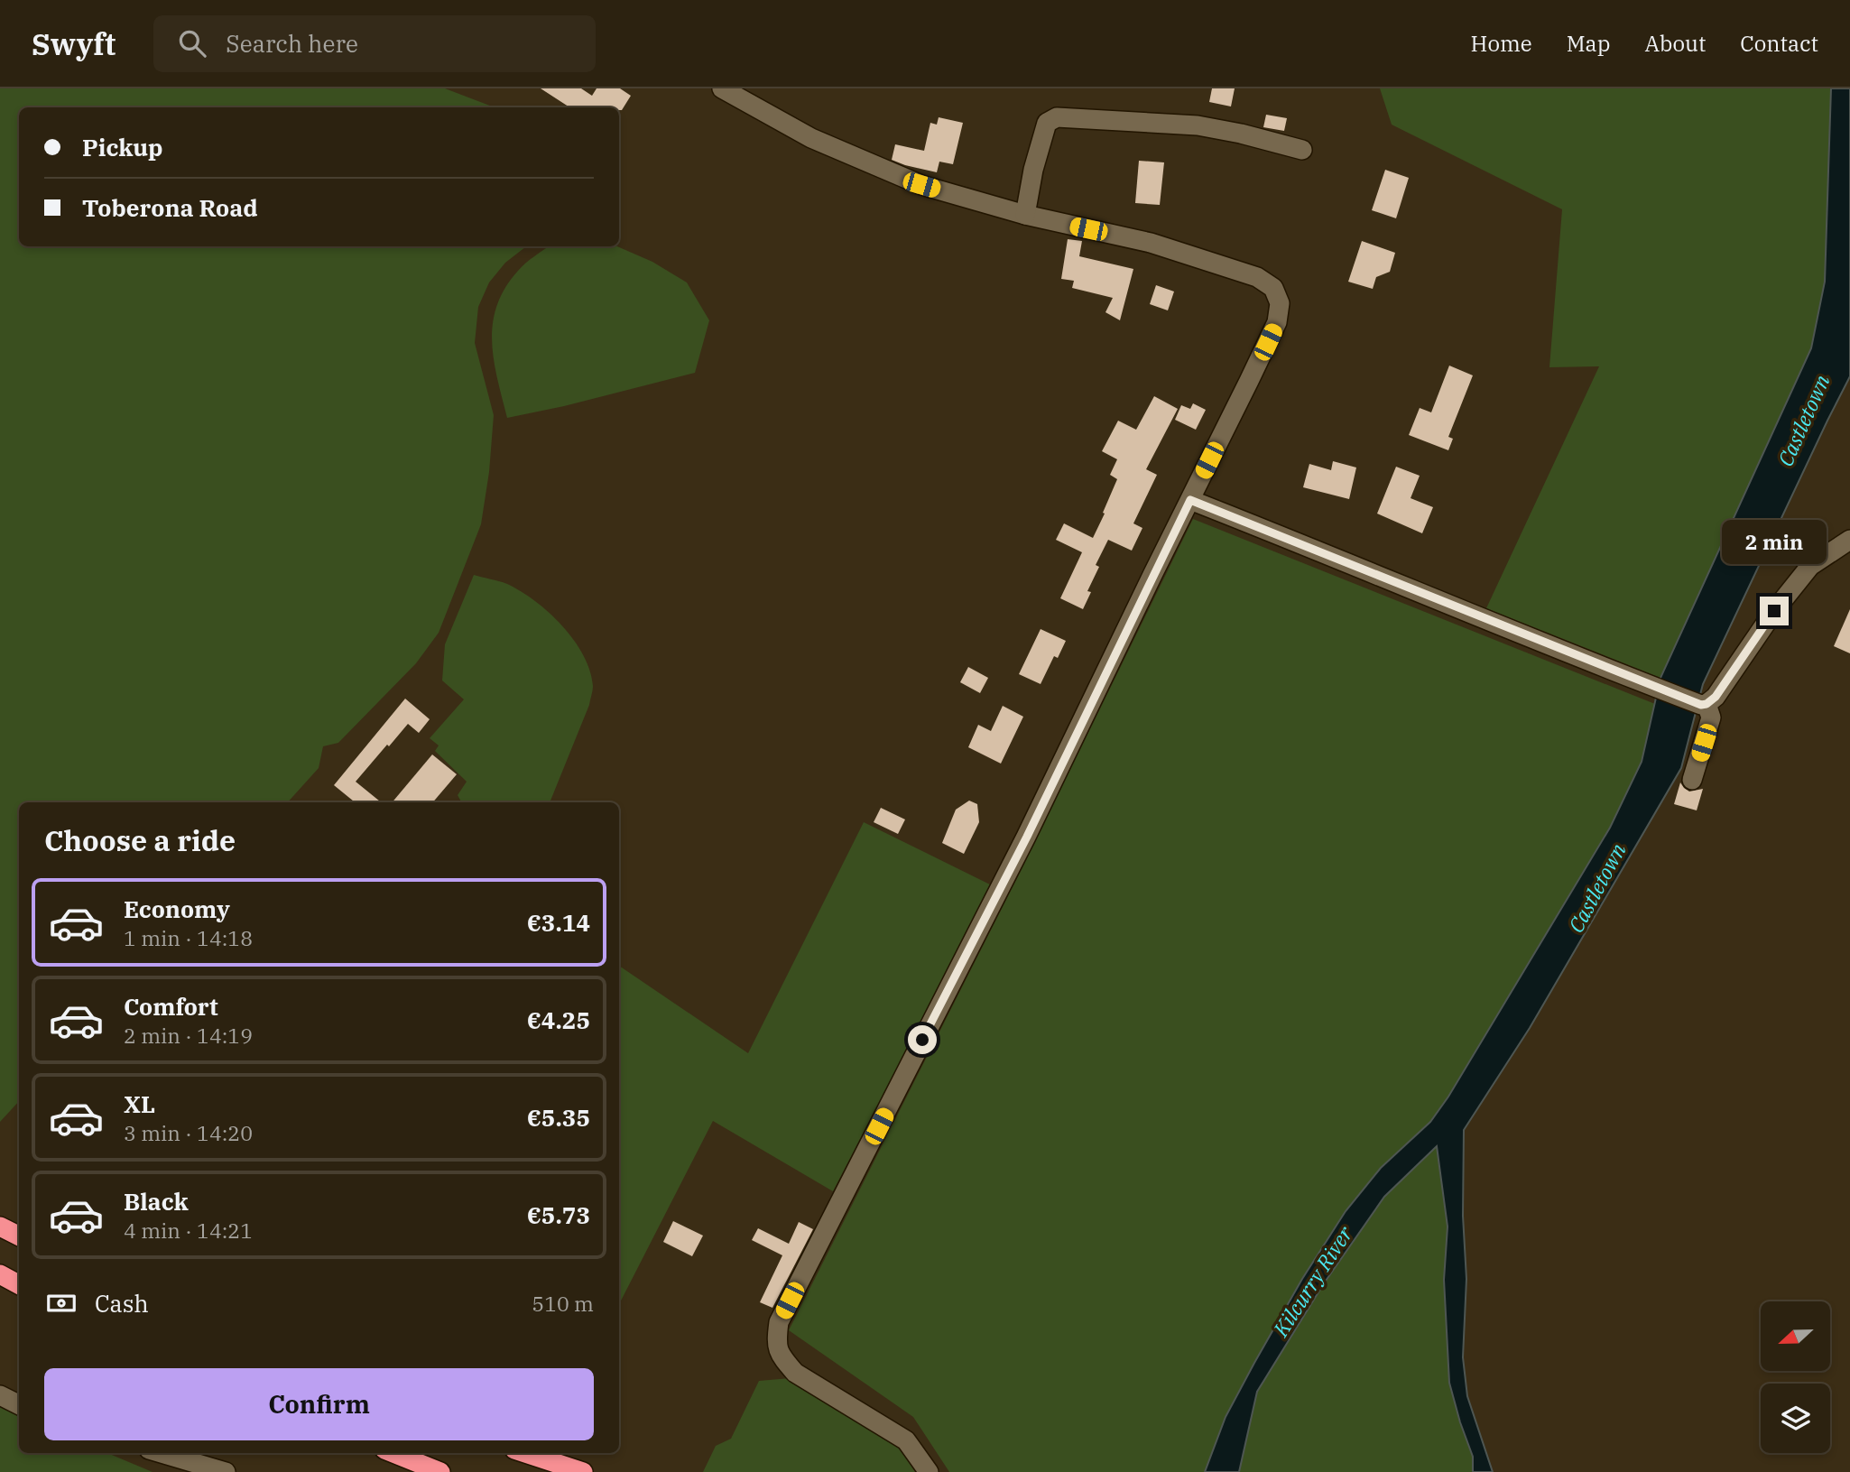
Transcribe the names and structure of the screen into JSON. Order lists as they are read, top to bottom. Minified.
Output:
{"water":["Castletown","Kilcurry River"],"north":"left","page":{"header":"Swyft","search":"Search here","nav":["Home","Map","About","Contact"],"banner":["Pickup","Toberona Road"],"bubble":"2 min","heading":"Choose a ride","list":[{"name":"Economy","note":"1 min · 14:18","value":"€3.14"},{"name":"Comfort","note":"2 min · 14:19","value":"€4.25"},{"name":"XL","note":"3 min · 14:20","value":"€5.35"},{"name":"Black","note":"4 min · 14:21","value":"€5.73"}],"pay":["Cash","510 m"],"buttons":"Confirm"}}
